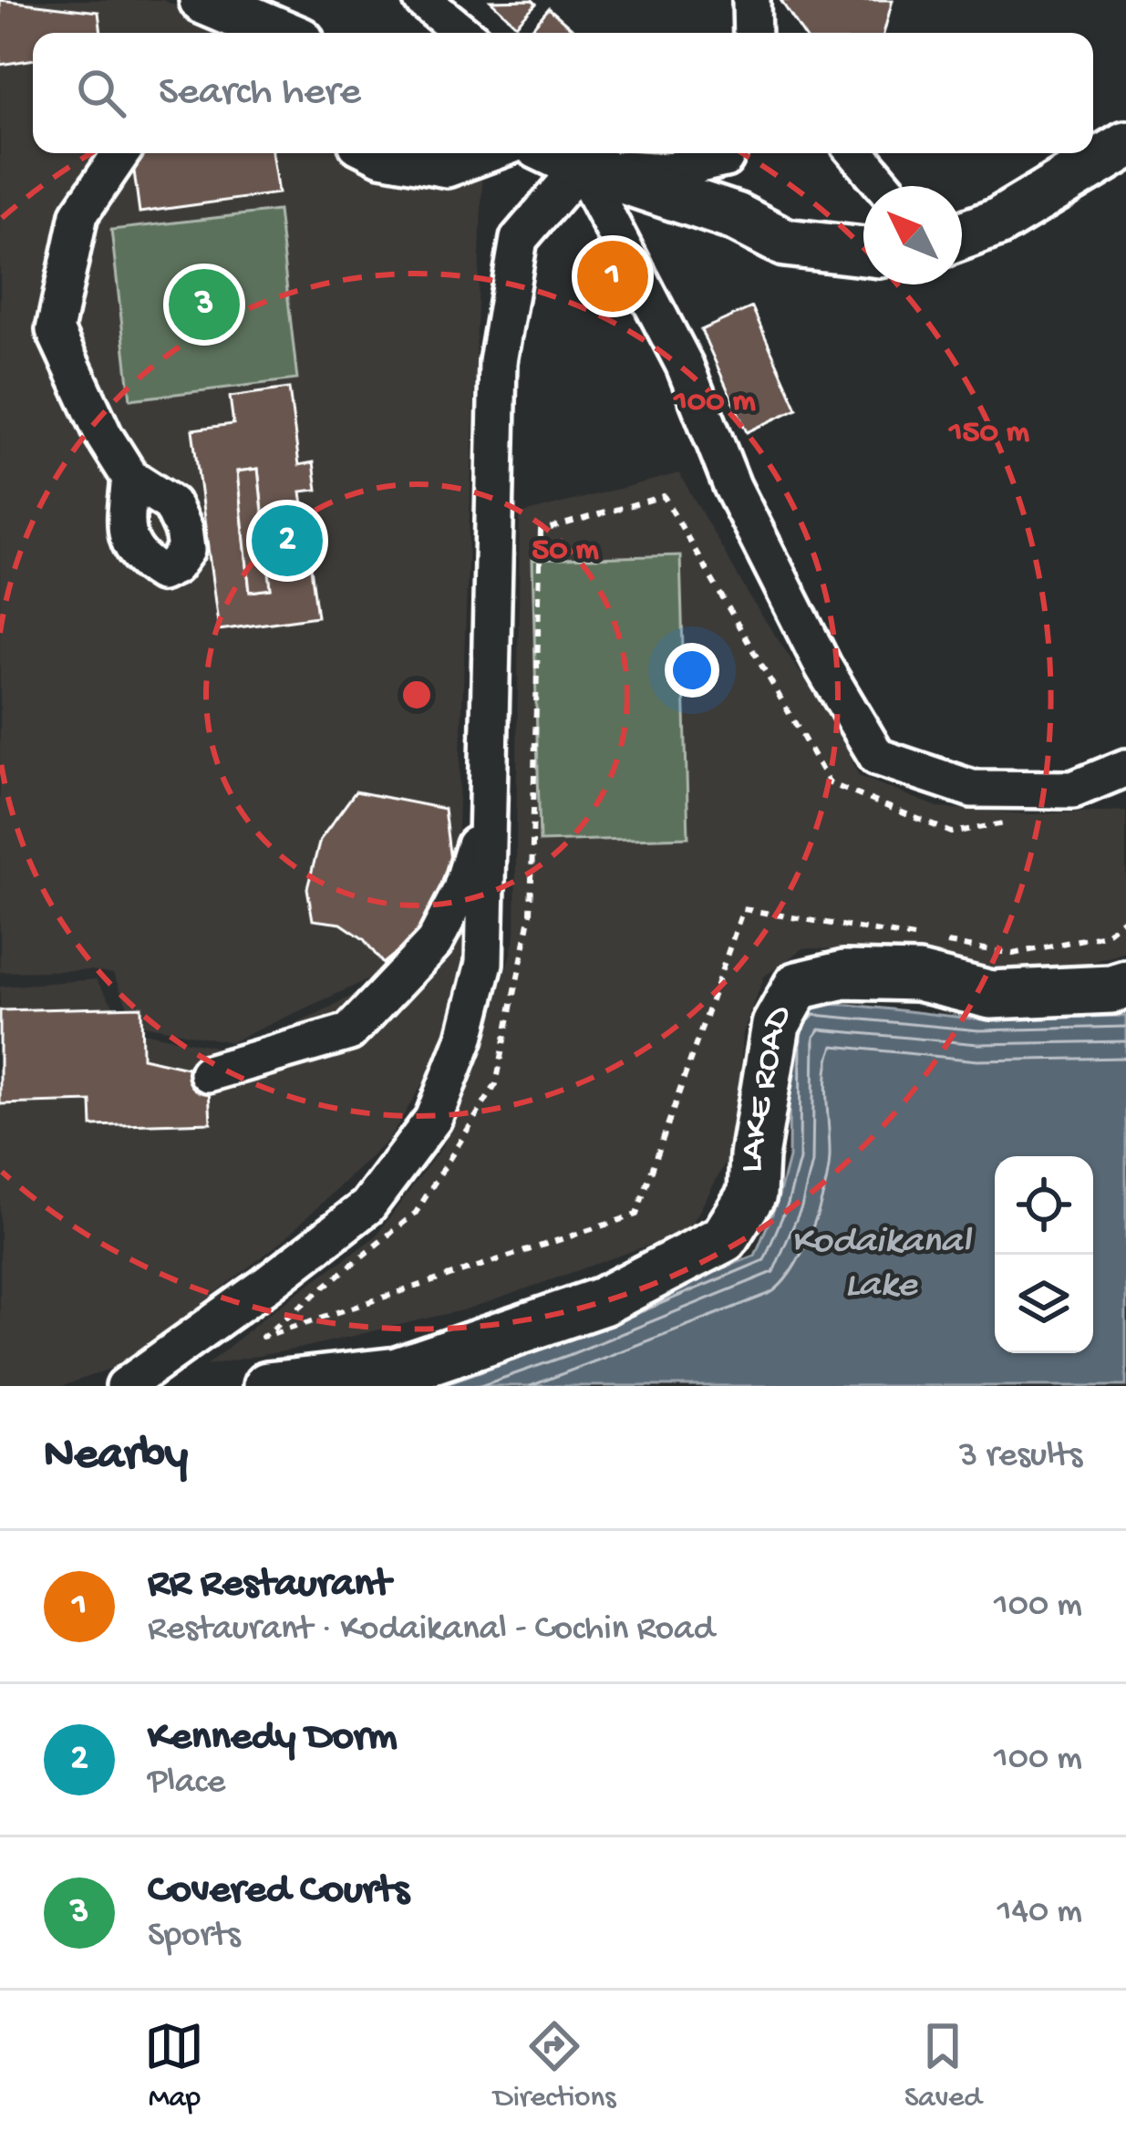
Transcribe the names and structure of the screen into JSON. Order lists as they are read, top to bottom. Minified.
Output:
{"streets":{"main road":["LAKE ROAD"]},"water":["Kodaikanal Lake"],"north":"top left","page":{"search":"Search here","pins":["1","3","2"],"heading":["Nearby","3 results"],"list":[{"mark":"1","name":"RR Restaurant","note":"Restaurant · Kodaikanal - Cochin Road","value":"100 m"},{"mark":"2","name":"Kennedy Dorm","note":"Place","value":"100 m"},{"mark":"3","name":"Covered Courts","note":"Sports","value":"140 m"}],"nav":["Map","Directions","Saved"]},"rings":["100 m","150 m","50 m"]}
